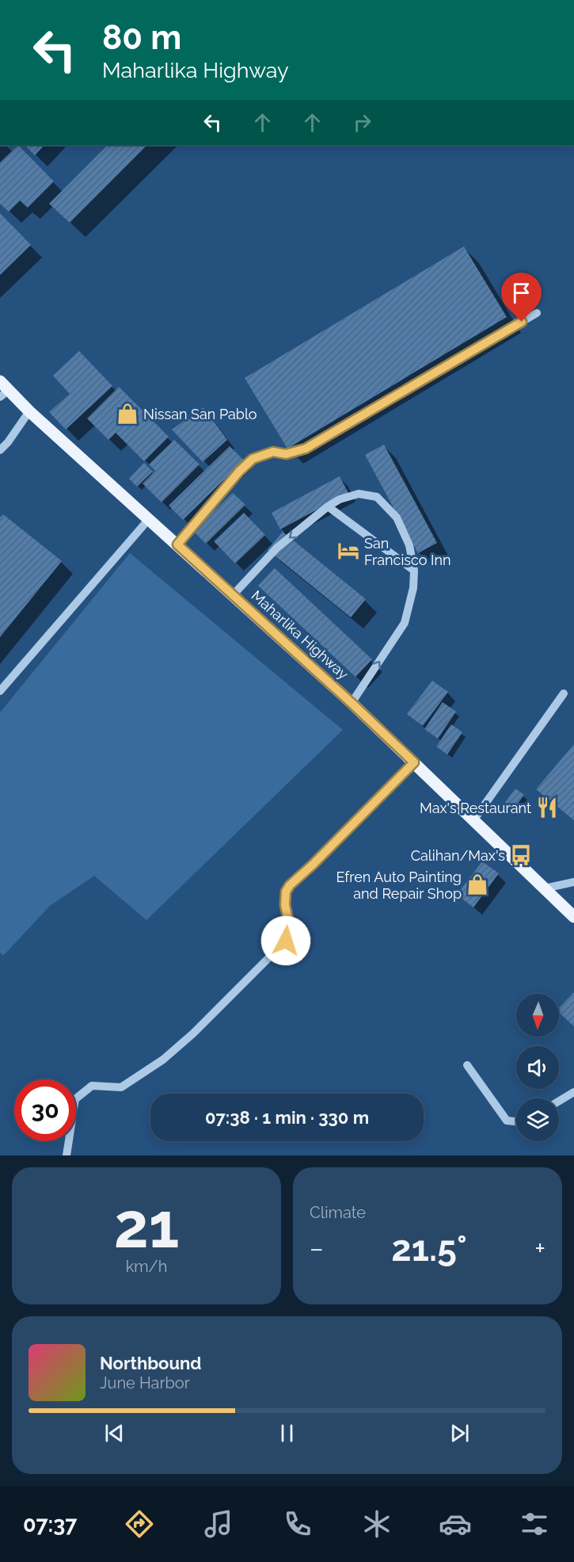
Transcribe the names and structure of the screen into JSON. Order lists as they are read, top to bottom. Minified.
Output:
{"streets":{"main road":["Maharlika Highway"]},"places":{"shop":["Nissan San Pablo","Efren Auto Painting and Repair Shop"],"hotel":["San Francisco Inn"],"restaurant":["Max's Restaurant"],"bus stop":["Calihan/Max's"]},"north":"bottom","page":{"turn":["80 m","Maharlika Highway"],"limit":"30","trip":"07:38 · 1 min · 330 m","tile":[["21","km/h"],"Climate"],"heat":["−","21.5°","+"],"song":["Northbound","June Harbor"],"tabs":"07:37"}}
